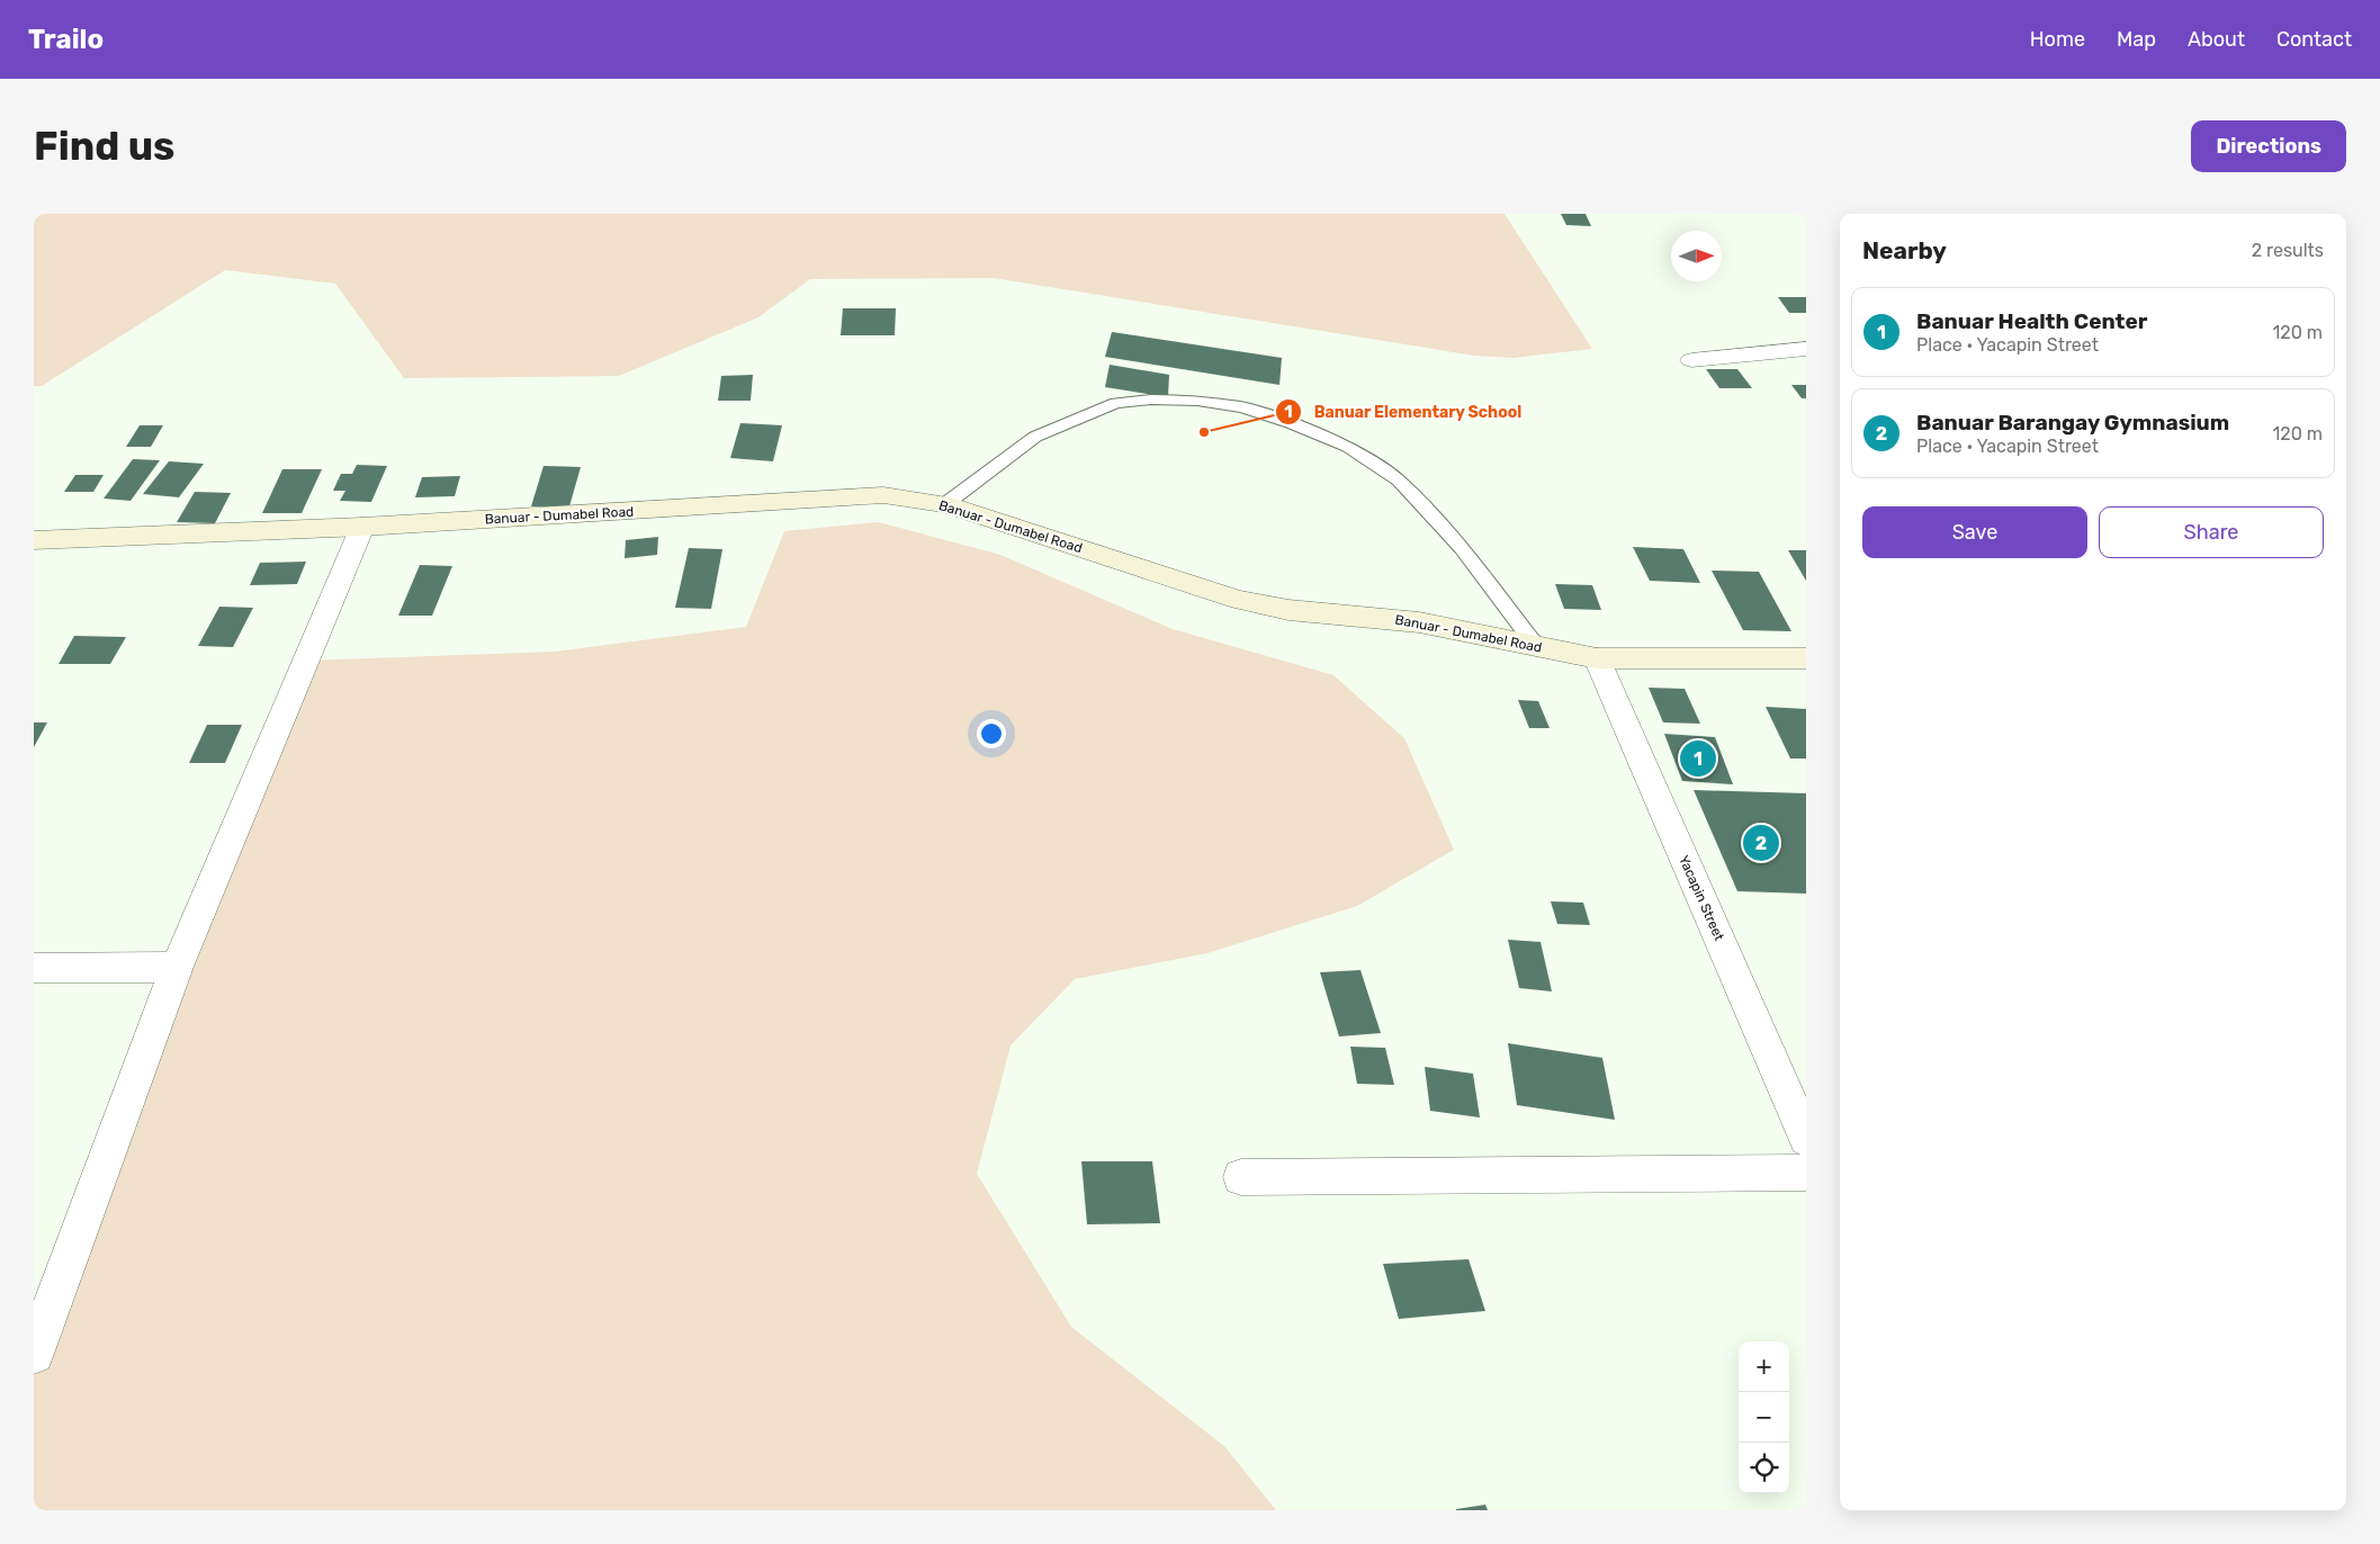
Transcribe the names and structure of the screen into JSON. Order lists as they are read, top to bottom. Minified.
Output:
{"streets":{"street":["Banuar - Dumabel Road","Yacapin Street"]},"crossings":[["Banuar - Dumabel Road","Yacapin Street"]],"places":["Banuar Elementary School"],"north":"right","page":{"header":"Trailo","nav":["Home","Map","About","Contact"],"buttons":["Directions",["Save","Share"]],"title":"Find us","heading":["Nearby","2 results"],"list":[{"mark":"1","name":"Banuar Health Center","note":"Place · Yacapin Street","value":"120 m"},{"mark":"2","name":"Banuar Barangay Gymnasium","note":"Place · Yacapin Street","value":"120 m"}],"pins":["1","2"],"map_buttons":["+","−"]}}
